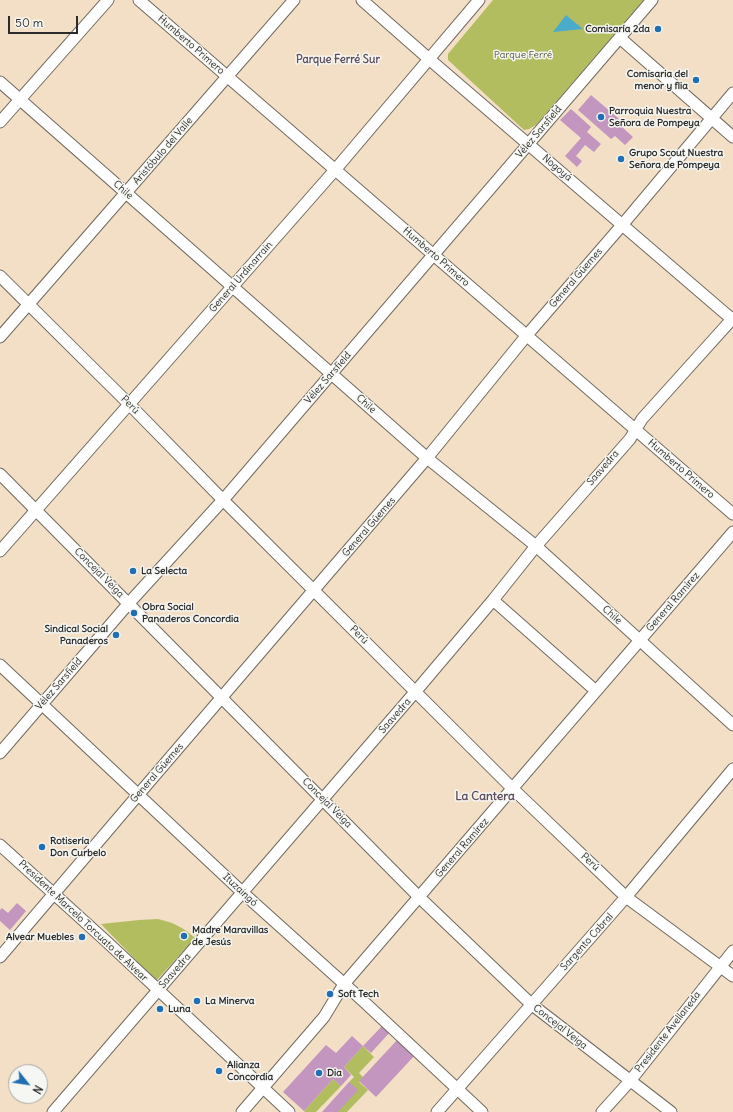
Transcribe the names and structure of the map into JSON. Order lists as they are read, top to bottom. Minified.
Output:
{"streets":{"street":["Humberto Primero","Vélez Sarsfield","Aristóbulo del Valle","Nogoyá","Chile","General Urdinarrain","General Güemes","Perú","Saavedra","Concejal Veiga","General Ramírez","Ituzaingó","Presidente Marcelo Torcuato de Alvear","Sargento Cabral","Presidente Avellaneda"]},"crossings":[["Humberto Primero","Vélez Sarsfield"],["Humberto Primero","Aristóbulo del Valle"],["Humberto Primero","General Urdinarrain"],["Humberto Primero","General Güemes"],["Humberto Primero","Saavedra"],["Vélez Sarsfield","Nogoyá"],["Vélez Sarsfield","Chile"],["Vélez Sarsfield","Perú"],["Vélez Sarsfield","Concejal Veiga"],["Vélez Sarsfield","Ituzaingó"],["Aristóbulo del Valle","Chile"],["Aristóbulo del Valle","Perú"],["Nogoyá","General Urdinarrain"],["Nogoyá","General Güemes"],["Nogoyá","Saavedra"],["Chile","General Urdinarrain"],["Chile","General Güemes"],["Chile","Saavedra"],["Chile","General Ramírez"],["General Urdinarrain","Perú"],["General Urdinarrain","Concejal Veiga"],["General Güemes","Perú"],["General Güemes","Concejal Veiga"],["General Güemes","Ituzaingó"],["General Güemes","Presidente Marcelo Torcuato de Alvear"],["Perú","Saavedra"],["Perú","General Ramírez"],["Perú","Sargento Cabral"],["Perú","Presidente Avellaneda"],["Saavedra","Concejal Veiga"],["Saavedra","Ituzaingó"],["Saavedra","Presidente Marcelo Torcuato de Alvear"],["Concejal Veiga","General Ramírez"],["Concejal Veiga","Sargento Cabral"],["Concejal Veiga","Presidente Avellaneda"],["General Ramírez","Ituzaingó"],["General Ramírez","Presidente Marcelo Torcuato de Alvear"],["Ituzaingó","Sargento Cabral"]],"districts":["Parque Ferré Sur","La Cantera"],"parks":["Parque Ferré"],"places":["Comisaría 2da","Comisaria del menor y flia","Parroquia Nuestra Señora de Pompeya","Grupo Scout Nuestra Señora de Pompeya","La Selecta","Obra Social Panaderos Concordia","Sindical Social Panaderos","Rotisería Don Curbelo","Madre Maravillas de Jesús","Alvear Muebles","Soft Tech","La Minerva","Luna","Alianza Concordia","Dia"],"scale_bar":"50 m","north":"bottom right"}
